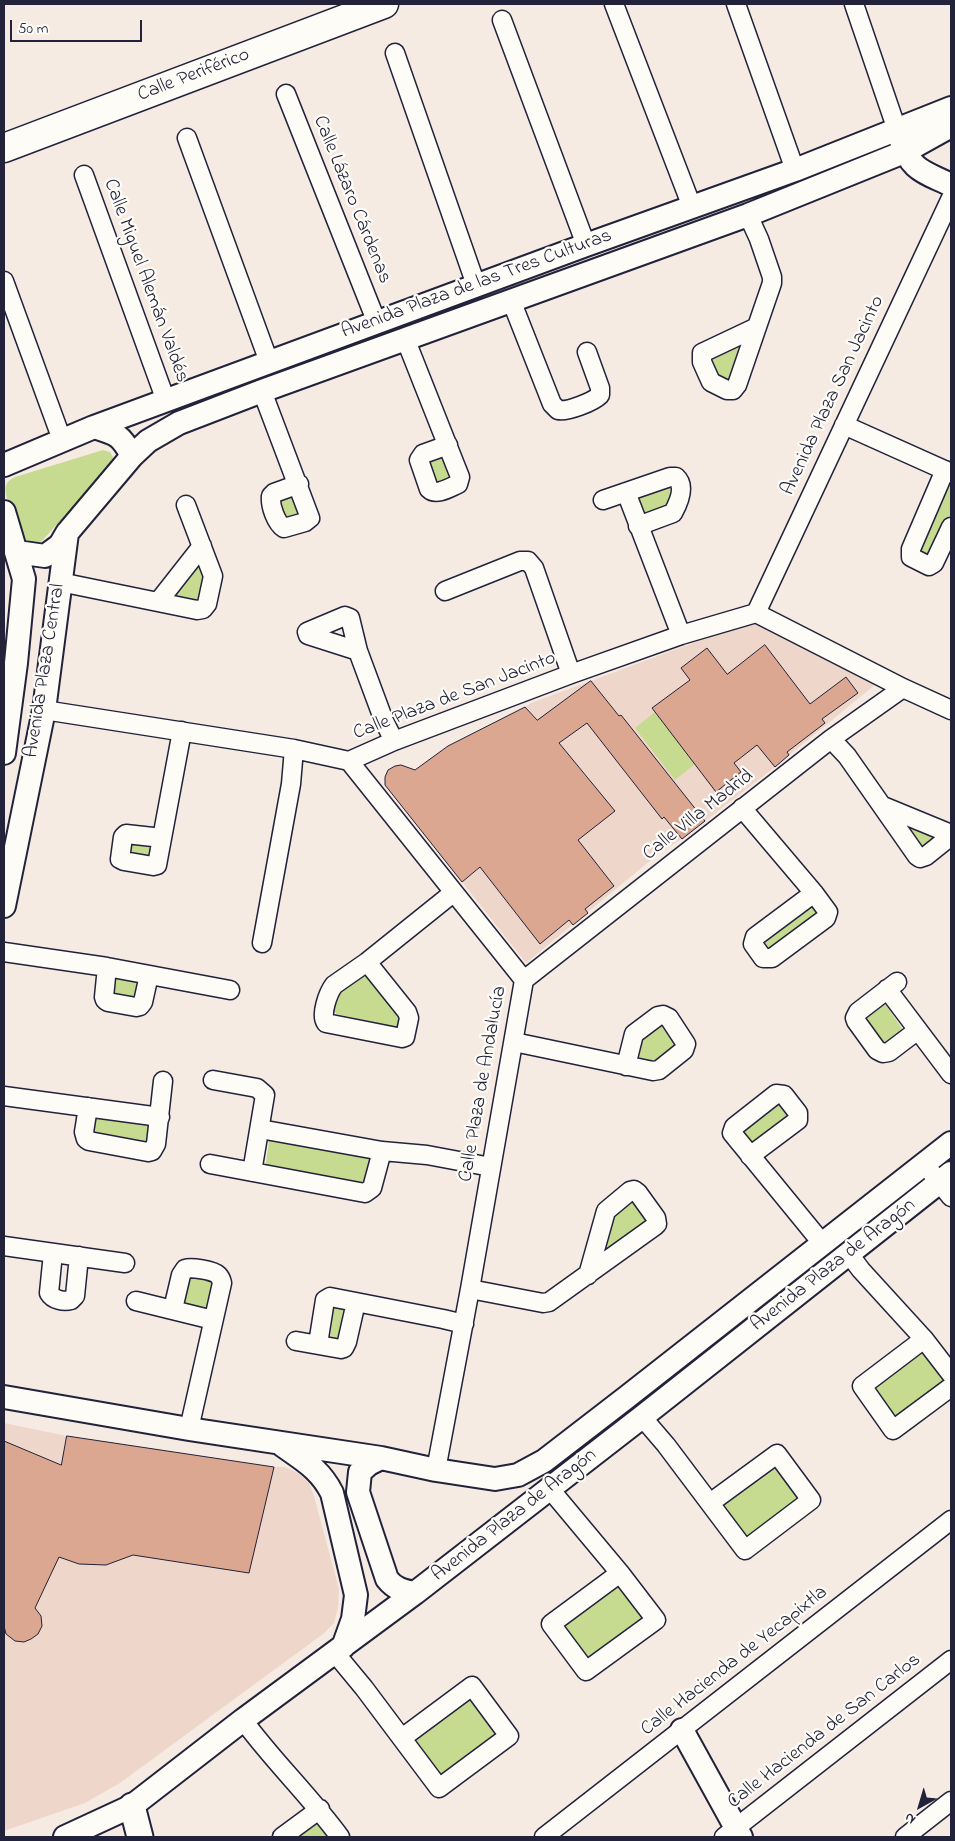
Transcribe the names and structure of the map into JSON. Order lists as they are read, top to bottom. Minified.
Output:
{"streets":{"highway":["Calle Periférico"],"street":["Calle Lázaro Cárdenas","Calle Miguel Alemán Valdés","Avenida Plaza de las Tres Culturas","Avenida Plaza San Jacinto","Avenida Plaza Central","Calle Plaza de San Jacinto","Calle Villa Madrid","Calle Plaza de Andalucía","Avenida Plaza de Aragón","Calle Hacienda de Yecapixtla","Calle Hacienda de San Carlos"]},"crossings":[["Calle Lázaro Cárdenas","Avenida Plaza de las Tres Culturas"],["Calle Miguel Alemán Valdés","Avenida Plaza de las Tres Culturas"],["Avenida Plaza San Jacinto","Calle Plaza de San Jacinto"],["Avenida Plaza Central","Calle Plaza de San Jacinto"],["Calle Plaza de San Jacinto","Calle Plaza de Andalucía"],["Calle Villa Madrid","Calle Plaza de Andalucía"],["Calle Plaza de Andalucía","Avenida Plaza de Aragón"]],"scale_bar":"50 m","north":"bottom left"}
